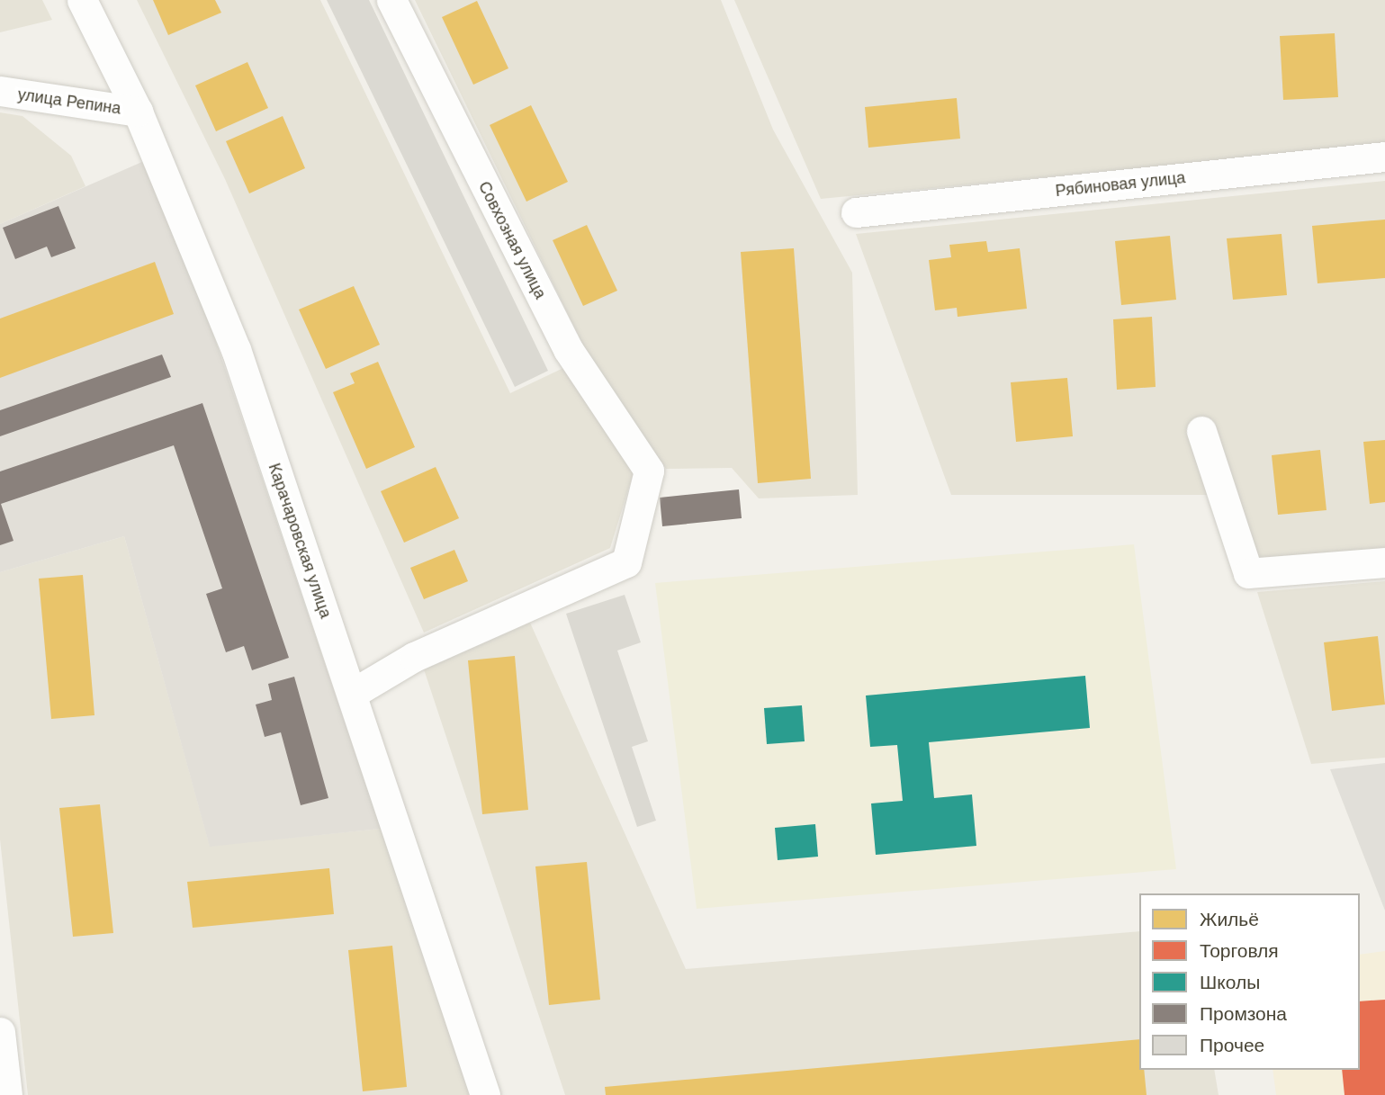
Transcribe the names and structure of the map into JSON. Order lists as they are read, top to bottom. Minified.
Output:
{"streets":{"street":["улица Репина","Рябиновая улица","Совхозная улица","Карачаровская улица"]},"crossings":[["улица Репина","Карачаровская улица"],["Совхозная улица","Карачаровская улица"]],"legend":["Жильё","Торговля","Школы","Промзона","Прочее"]}
